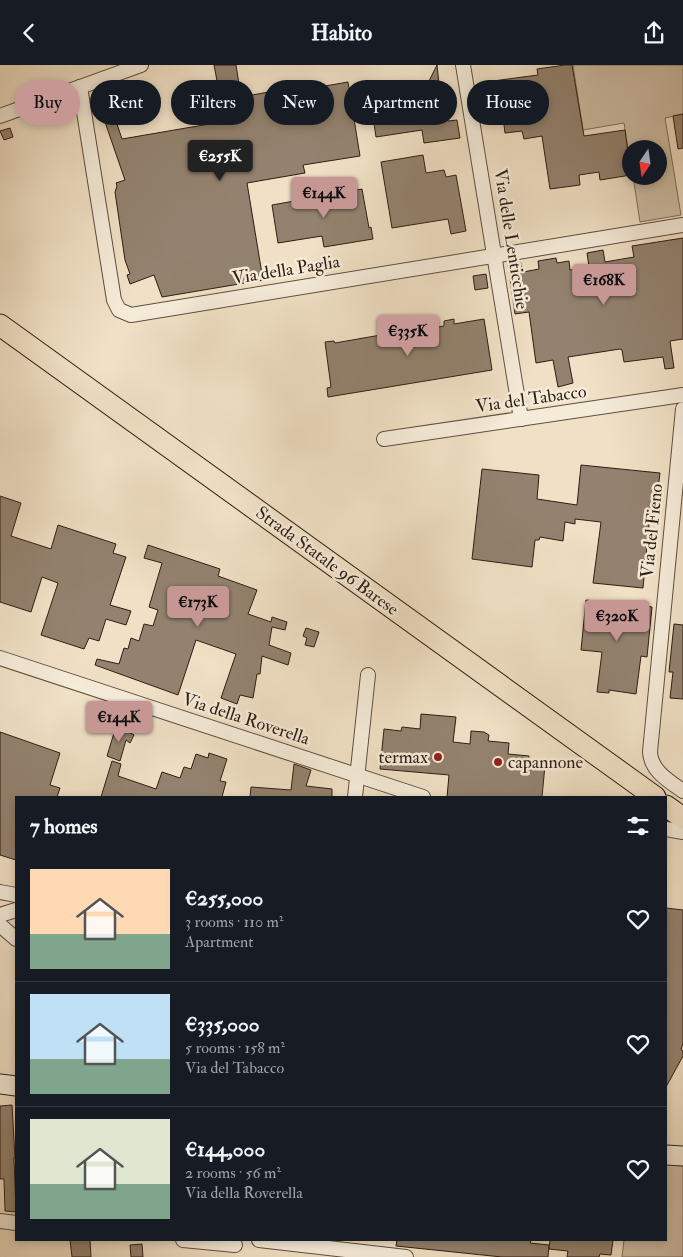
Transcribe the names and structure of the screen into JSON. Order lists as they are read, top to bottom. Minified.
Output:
{"streets":{"main road":["Strada Statale 96 Barese"],"street":["Via delle Lenticchie","Via della Paglia","Via del Tabacco","Via del Fieno","Via della Roverella"]},"crossings":[["Via delle Lenticchie","Via della Paglia"],["Via delle Lenticchie","Via del Tabacco"]],"places":["termax","capannone"],"north":"bottom","page":{"header":"Habito","chip":["Buy","Rent","Filters","New","Apartment","House"],"price":["€255K","€144K","€168K","€335K","€173K","€320K","€144K"],"heading":"7 homes","list":[{"name":"€255,000","note":"3 rooms · 110 m² · Apartment"},{"name":"€335,000","note":"5 rooms · 158 m² · Via del Tabacco"},{"name":"€144,000","note":"2 rooms · 56 m² · Via della Roverella"}]}}
